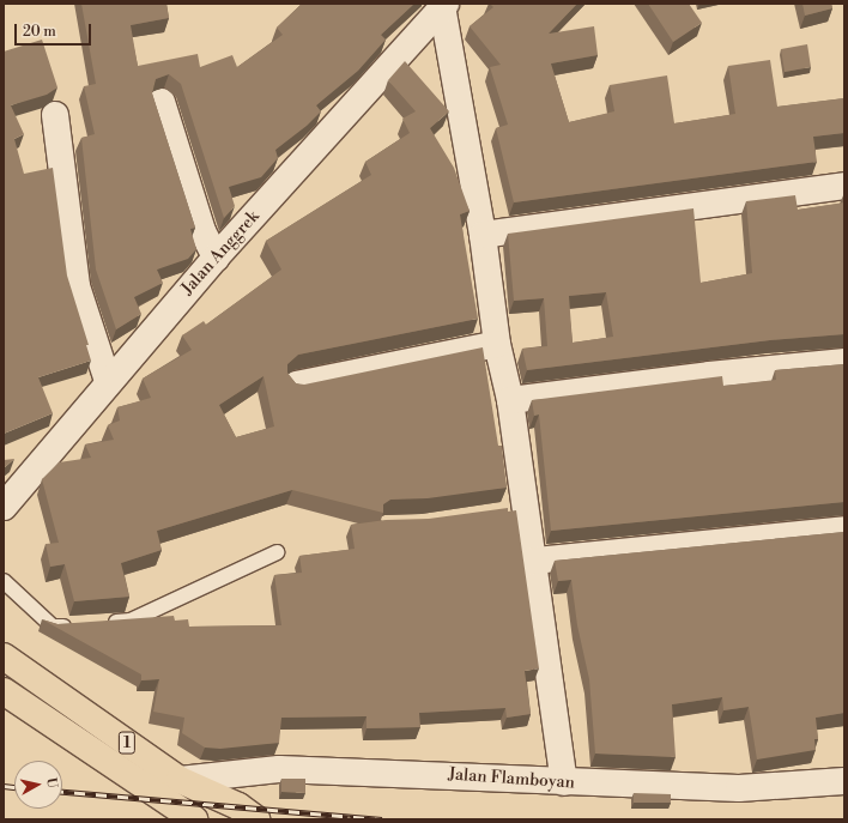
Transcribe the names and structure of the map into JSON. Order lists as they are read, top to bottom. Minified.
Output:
{"streets":{"main road":["1"],"street":["Jalan Anggrek","Jalan Flamboyan"]},"crossings":[["1","Jalan Flamboyan"]],"scale_bar":"20 m","north":"right"}
